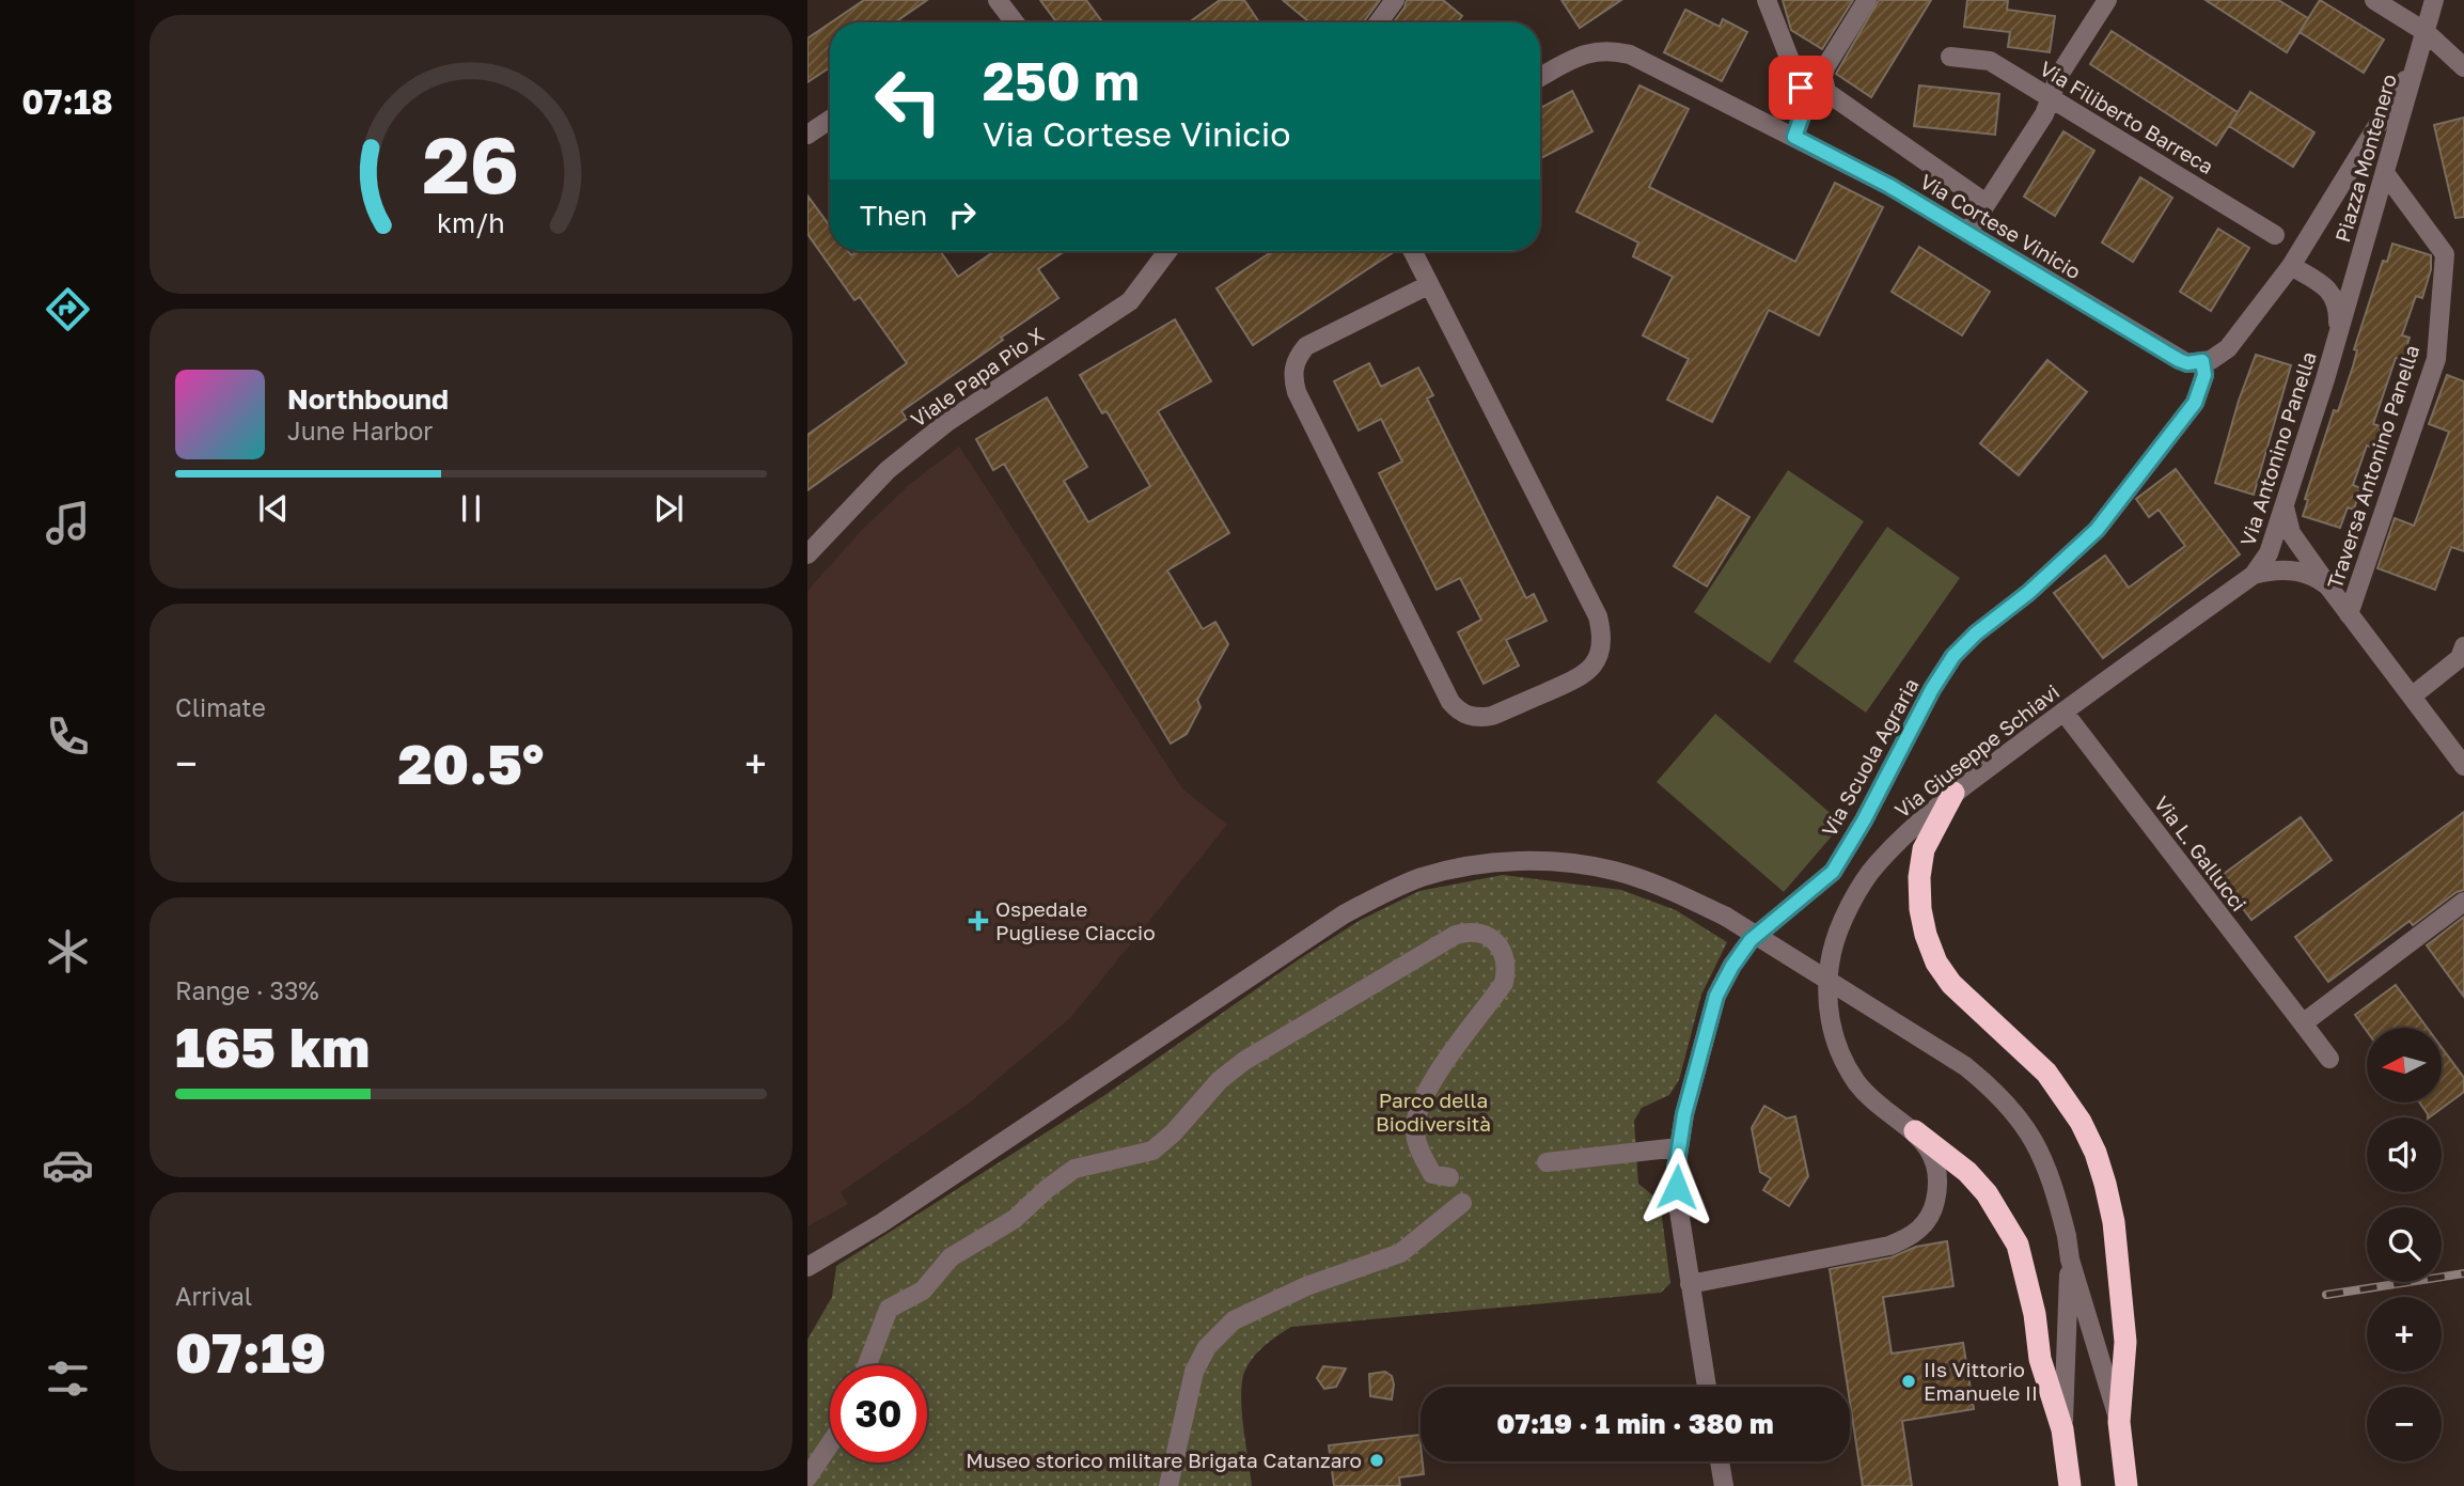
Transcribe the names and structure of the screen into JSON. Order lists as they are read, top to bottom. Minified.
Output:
{"streets":{"street":["Via Filiberto Barreca","Piazza Montenero","Via Cortese Vinicio","Viale Papa Pio X","Via Antonino Panella","Traversa Antonino Panella","Via Giuseppe Schiavi","Via Scuola Agraria","Via L. Gallucci"]},"crossings":[["Piazza Montenero","Via Cortese Vinicio"],["Piazza Montenero","Via Antonino Panella"],["Piazza Montenero","Traversa Antonino Panella"],["Piazza Montenero","Via Scuola Agraria"],["Via Cortese Vinicio","Via Scuola Agraria"],["Via Antonino Panella","Via Giuseppe Schiavi"],["Via Giuseppe Schiavi","Via L. Gallucci"]],"parks":["Parco della Biodiversità"],"places":{"health":["Ospedale Pugliese Ciaccio"],"other":["IIs Vittorio Emanuele II","Museo storico militare Brigata Catanzaro"]},"north":"left","page":{"tabs":"07:18","turn":["250 m","Via Cortese Vinicio"],"then":"Then","song":["Northbound","June Harbor"],"tile":["Climate",["Range · 33%","165 km"],["Arrival","07:19"]],"heat":["−","20.5°","+"],"map_buttons":["+","−"],"limit":"30","trip":"07:19 · 1 min · 380 m","gauge":["26","km/h"]}}
